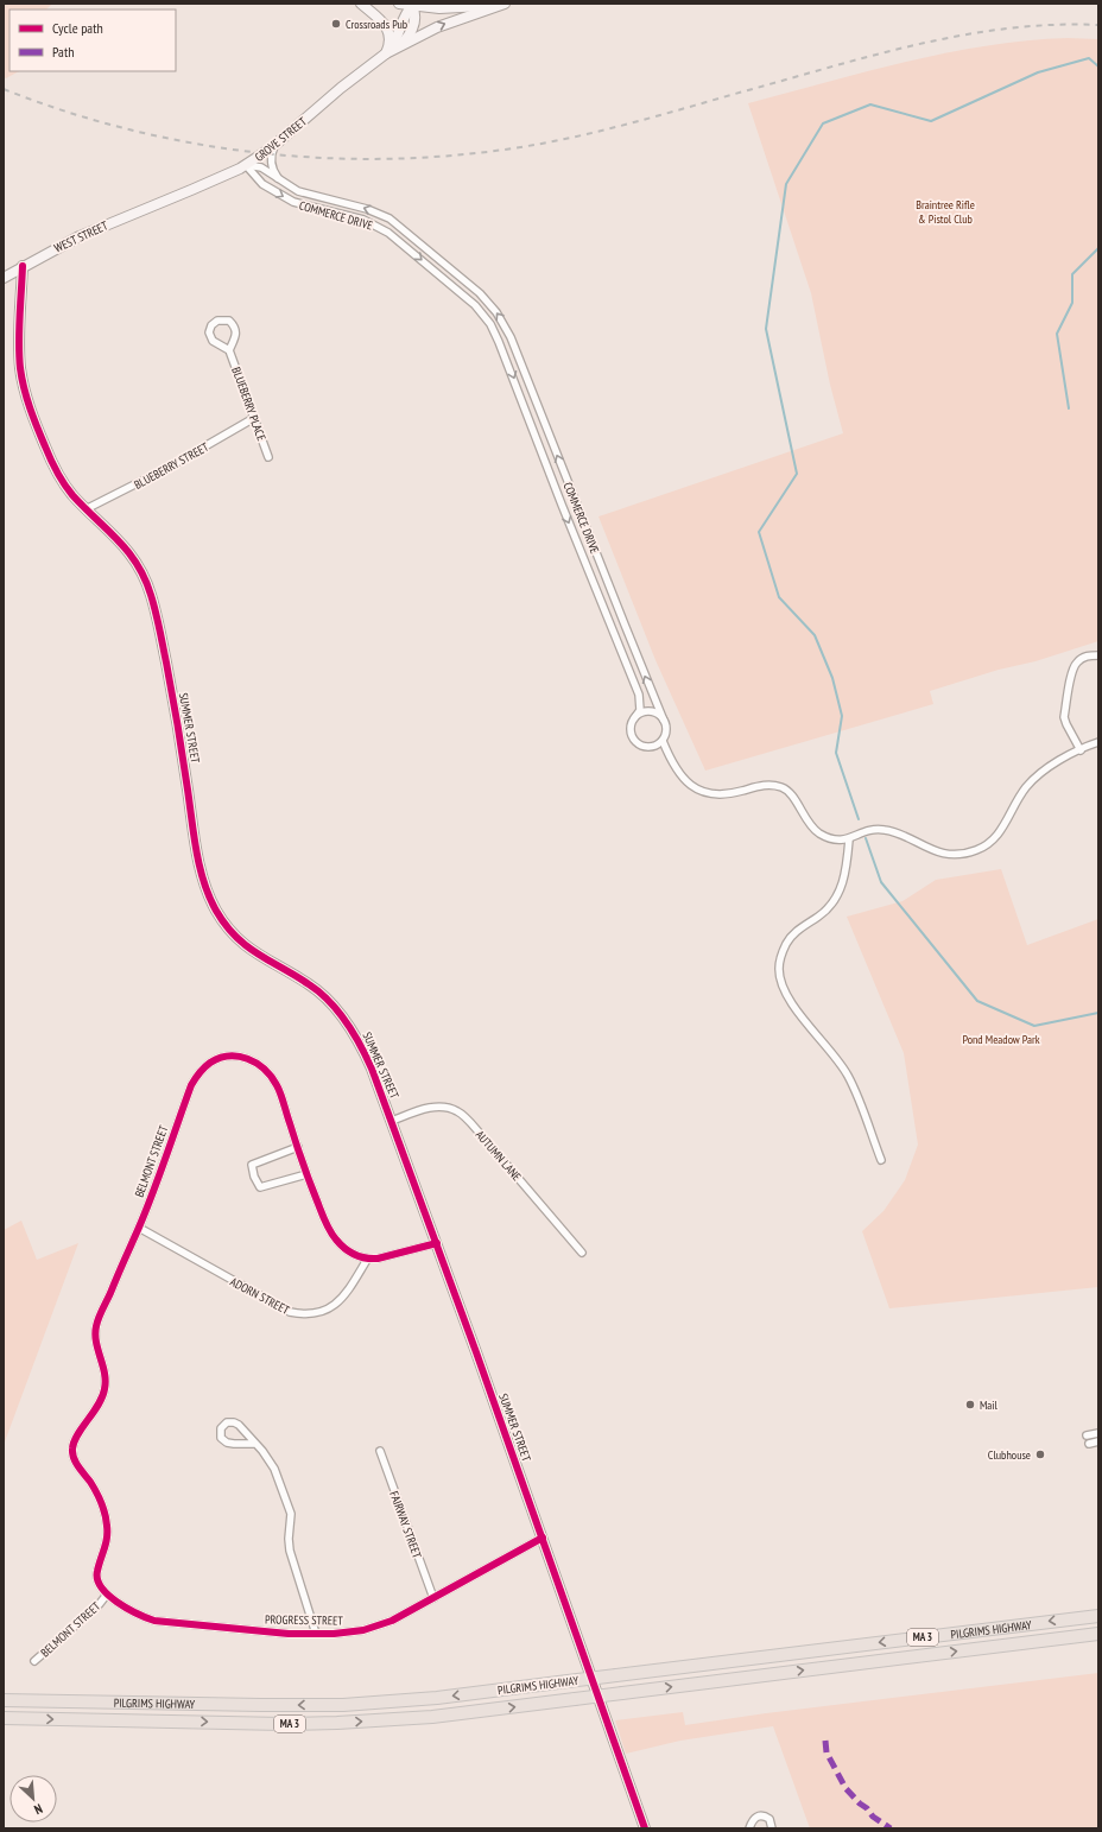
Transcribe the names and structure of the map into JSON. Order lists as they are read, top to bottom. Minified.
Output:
{"streets":{"highway":["PILGRIMS HIGHWAY","MA 3"],"street":["GROVE STREET","COMMERCE DRIVE","WEST STREET","BLUEBERRY PLACE","BLUEBERRY STREET","SUMMER STREET","AUTUMN LANE","BELMONT STREET","ADORN STREET","FAIRWAY STREET","PROGRESS STREET"]},"crossings":[["GROVE STREET","COMMERCE DRIVE"],["GROVE STREET","WEST STREET"],["WEST STREET","SUMMER STREET"],["BLUEBERRY PLACE","BLUEBERRY STREET"],["BLUEBERRY STREET","SUMMER STREET"],["SUMMER STREET","AUTUMN LANE"],["SUMMER STREET","PROGRESS STREET"],["BELMONT STREET","ADORN STREET"],["BELMONT STREET","PROGRESS STREET"],["FAIRWAY STREET","PROGRESS STREET"]],"parks":["Braintree Rifle & Pistol Club","Pond Meadow Park"],"places":["Crossroads Pub","Mail","Clubhouse"],"legend":["Cycle path","Path"],"north":"bottom right"}
